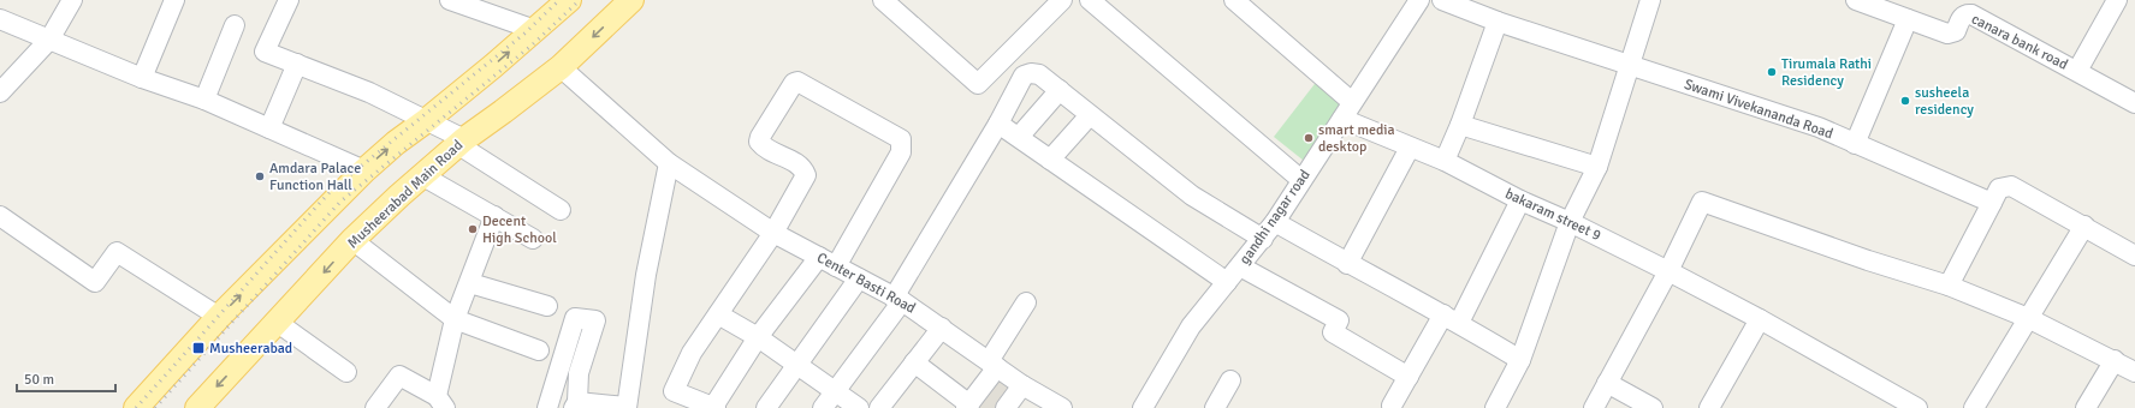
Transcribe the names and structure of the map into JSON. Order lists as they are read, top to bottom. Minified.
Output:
{"streets":{"main road":["Musheerabad Main Road"],"street":["canara bank road","Swami Vivekananda Road","bakaram street 9","gandhi nagar road","Center Basti Road"]},"crossings":[["Musheerabad Main Road","Center Basti Road"],["bakaram street 9","gandhi nagar road"]],"places":{"other":["Tirumala Rathi Residency","susheela residency","smart media desktop","Amdara Palace Function Hall","Decent High School"],"transit":["Musheerabad"]},"scale_bar":"50 m"}
